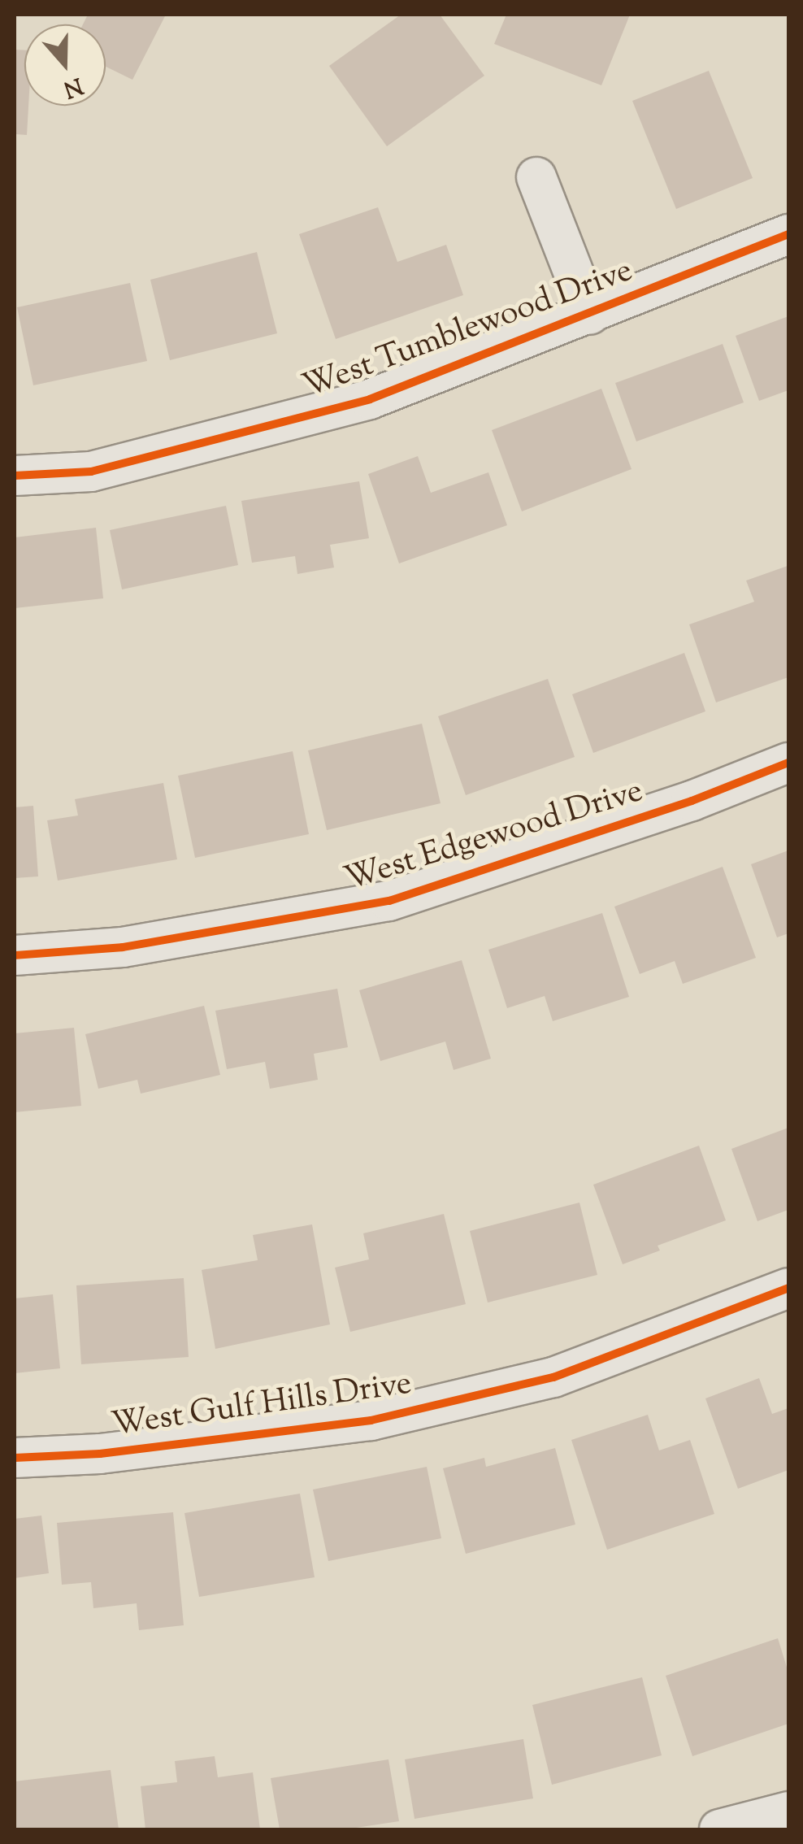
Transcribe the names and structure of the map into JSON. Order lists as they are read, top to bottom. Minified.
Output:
{"streets":{"street":["West Tumblewood Drive","West Edgewood Drive","West Gulf Hills Drive"]},"north":"bottom"}
